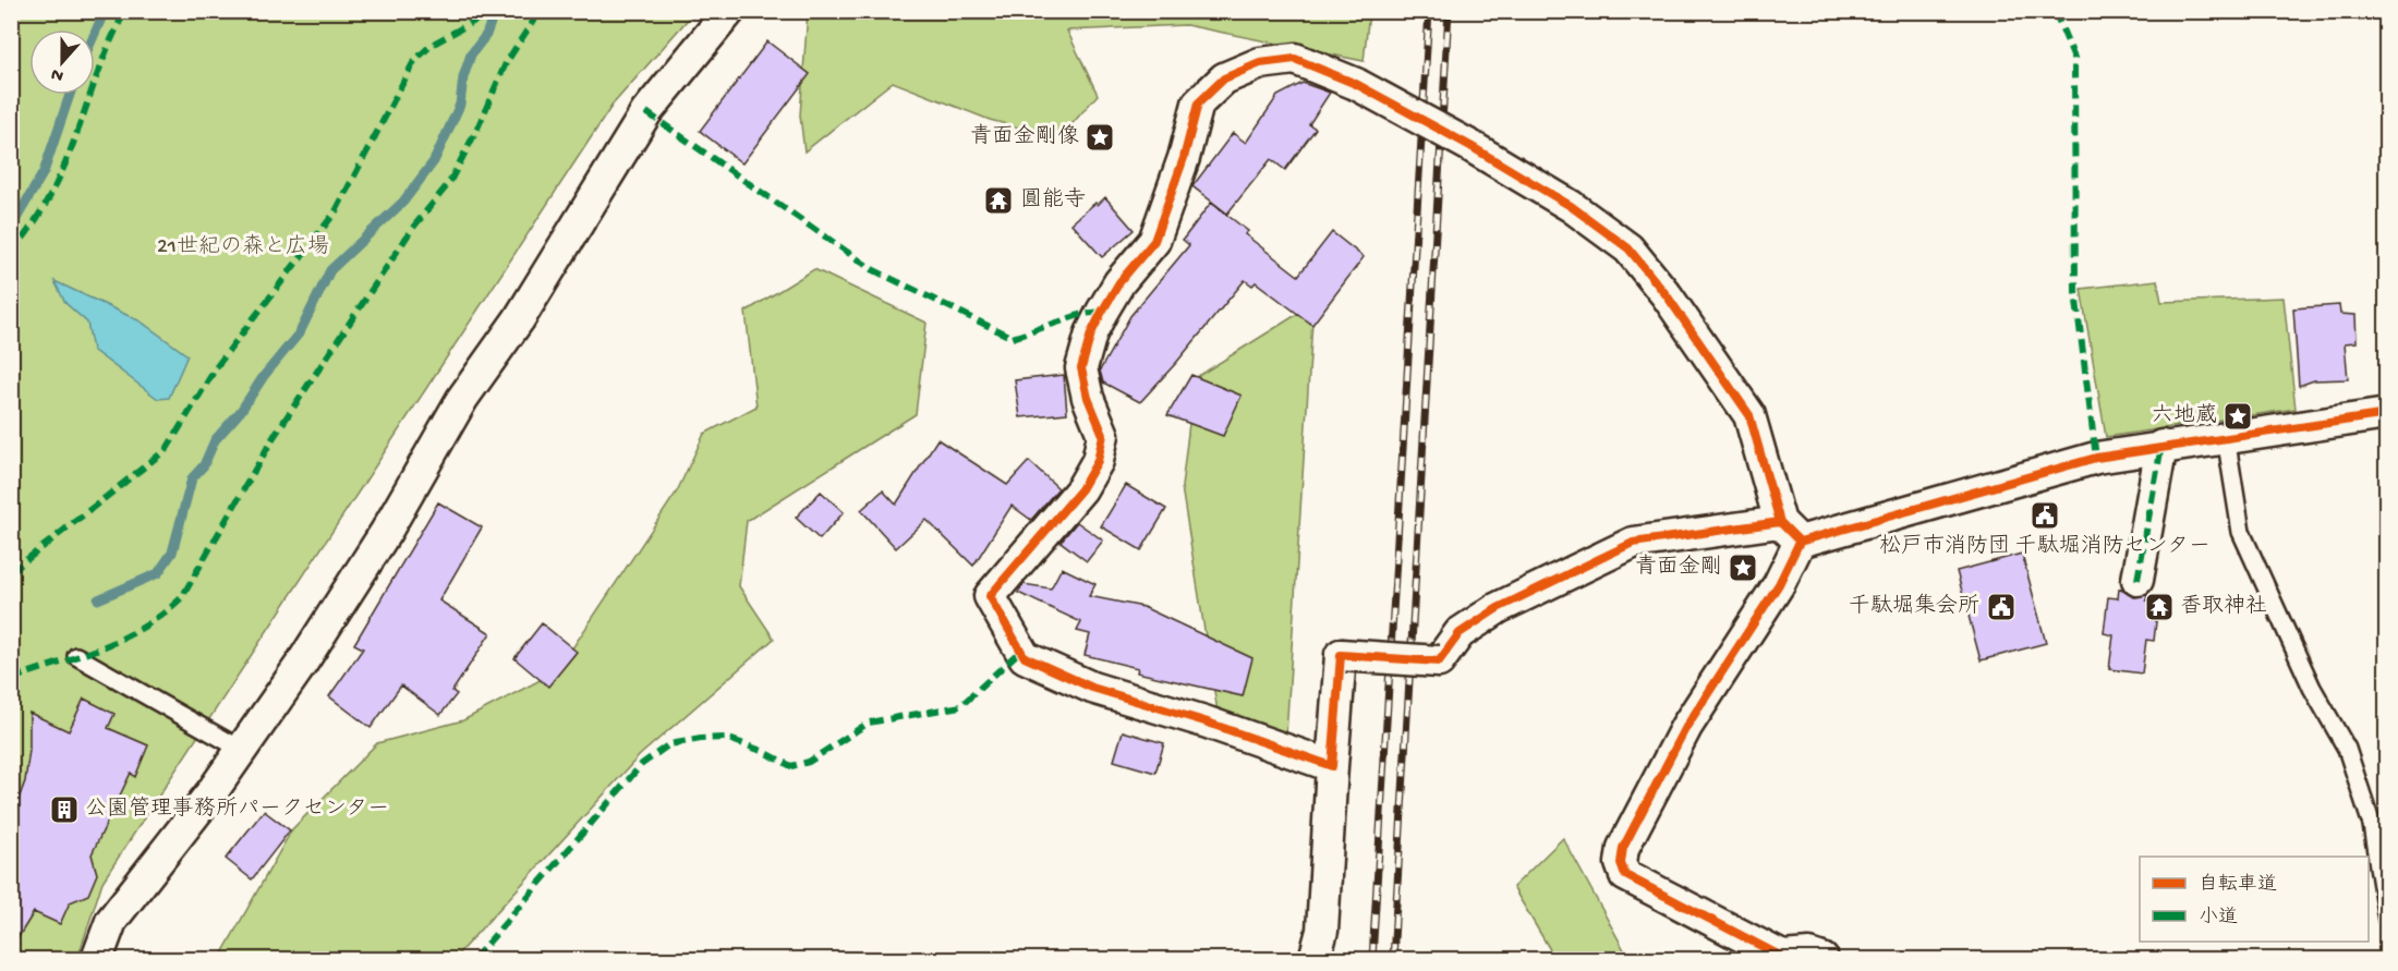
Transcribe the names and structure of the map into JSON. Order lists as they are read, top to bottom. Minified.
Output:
{"parks":["21世紀の森と広場"],"places":{"place":["青面金剛像","六地蔵","青面金剛"],"temple":["圓能寺","香取神社"],"public building":["松戸市消防団 千駄堀消防センター","千駄堀集会所"],"building":["公園管理事務所パークセンター"]},"legend":["自転車道","小道"],"north":"bottom"}
